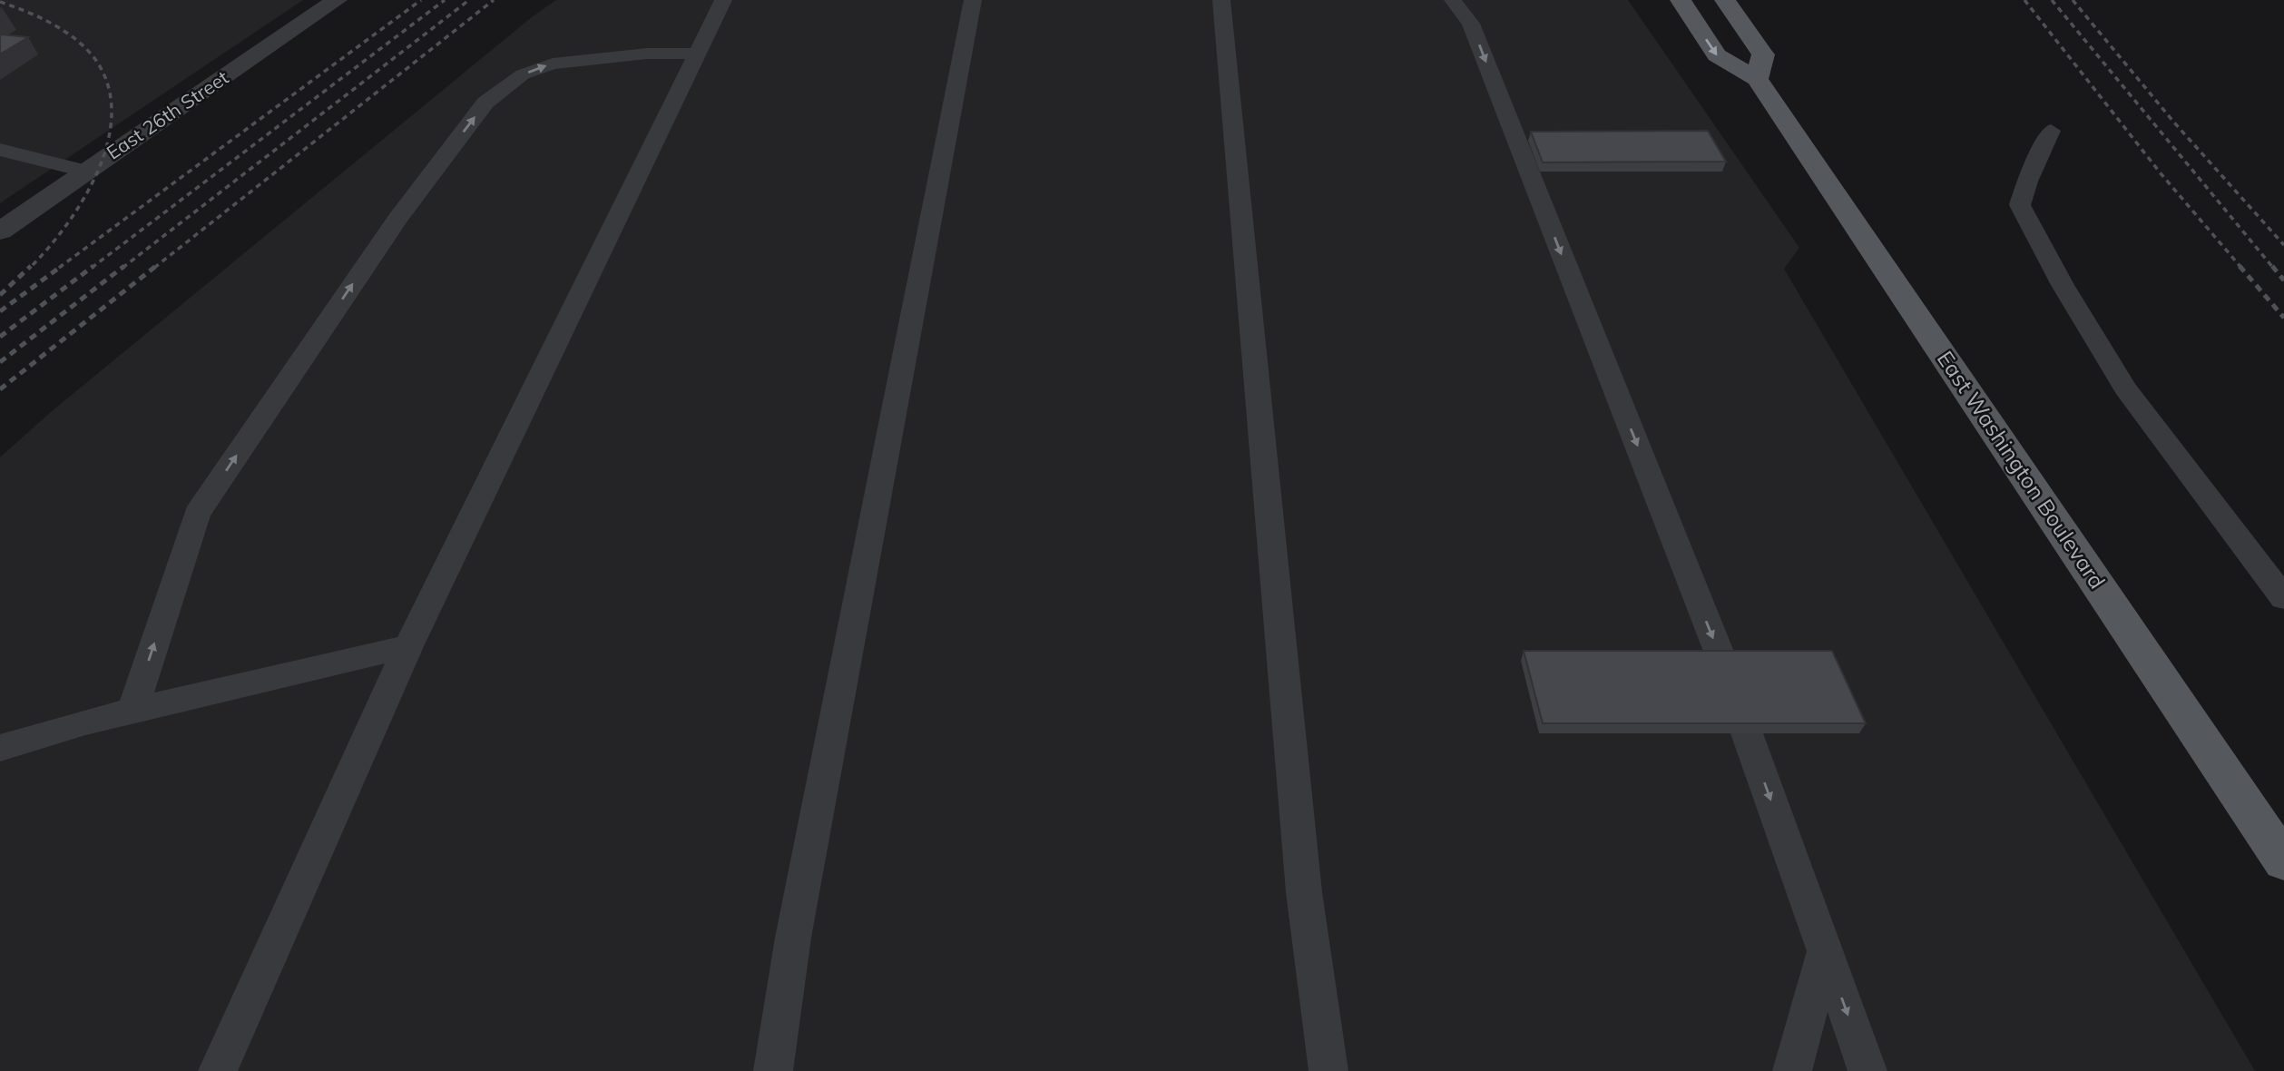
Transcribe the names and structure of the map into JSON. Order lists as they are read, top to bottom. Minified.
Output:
{"streets":{"main road":["East Washington Boulevard"],"street":["East 26th Street"]}}
